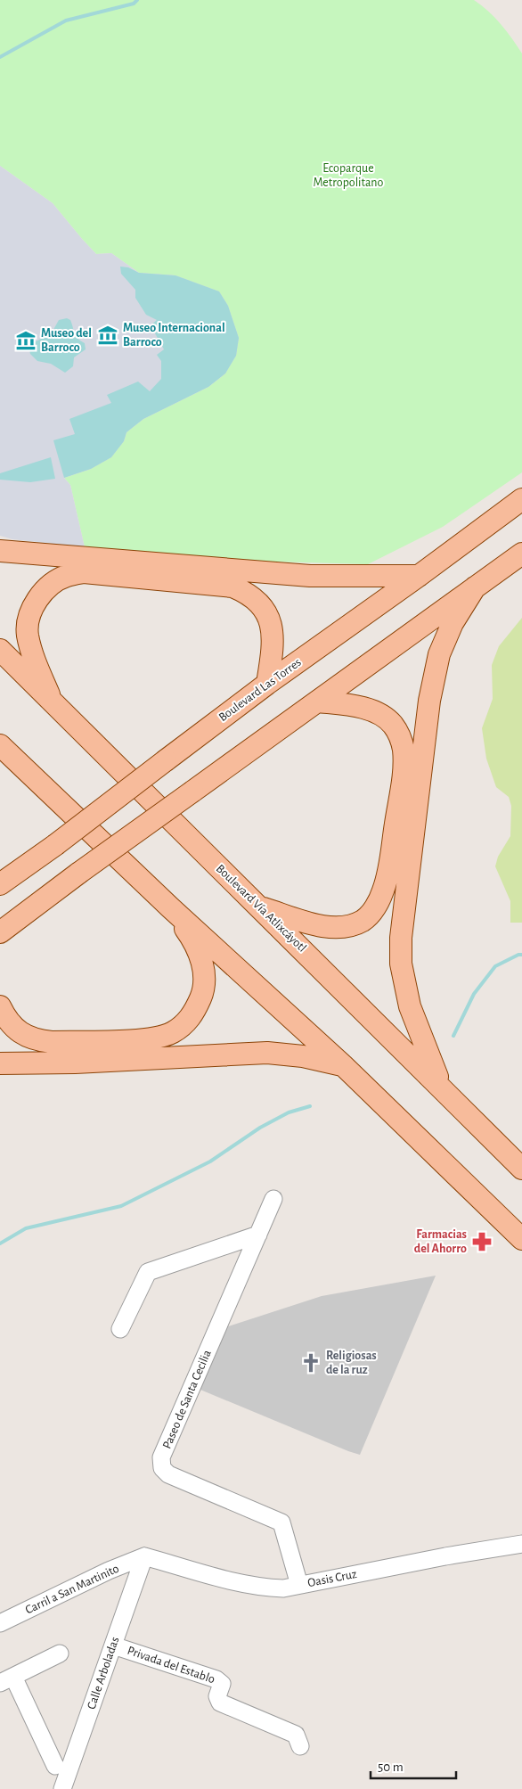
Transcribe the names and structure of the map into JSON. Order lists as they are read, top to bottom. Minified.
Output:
{"streets":{"main road":["Boulevard Las Torres","Boulevard Vía Atlixcáyotl"],"street":["Paseo de Santa Cecilia","Oasis Cruz","Carril a San Martinito","Privada del Establo","Calle Arboladas"]},"crossings":[["Paseo de Santa Cecilia","Oasis Cruz"],["Oasis Cruz","Carril a San Martinito"],["Oasis Cruz","Calle Arboladas"],["Carril a San Martinito","Calle Arboladas"],["Privada del Establo","Calle Arboladas"]],"parks":["Ecoparque Metropolitano"],"places":{"museum":["Museo Internacional Barroco","Museo del Barroco"],"pharmacy":["Farmacias del Ahorro"],"church":["Religiosas de la ruz"]},"scale_bar":"50 m"}
